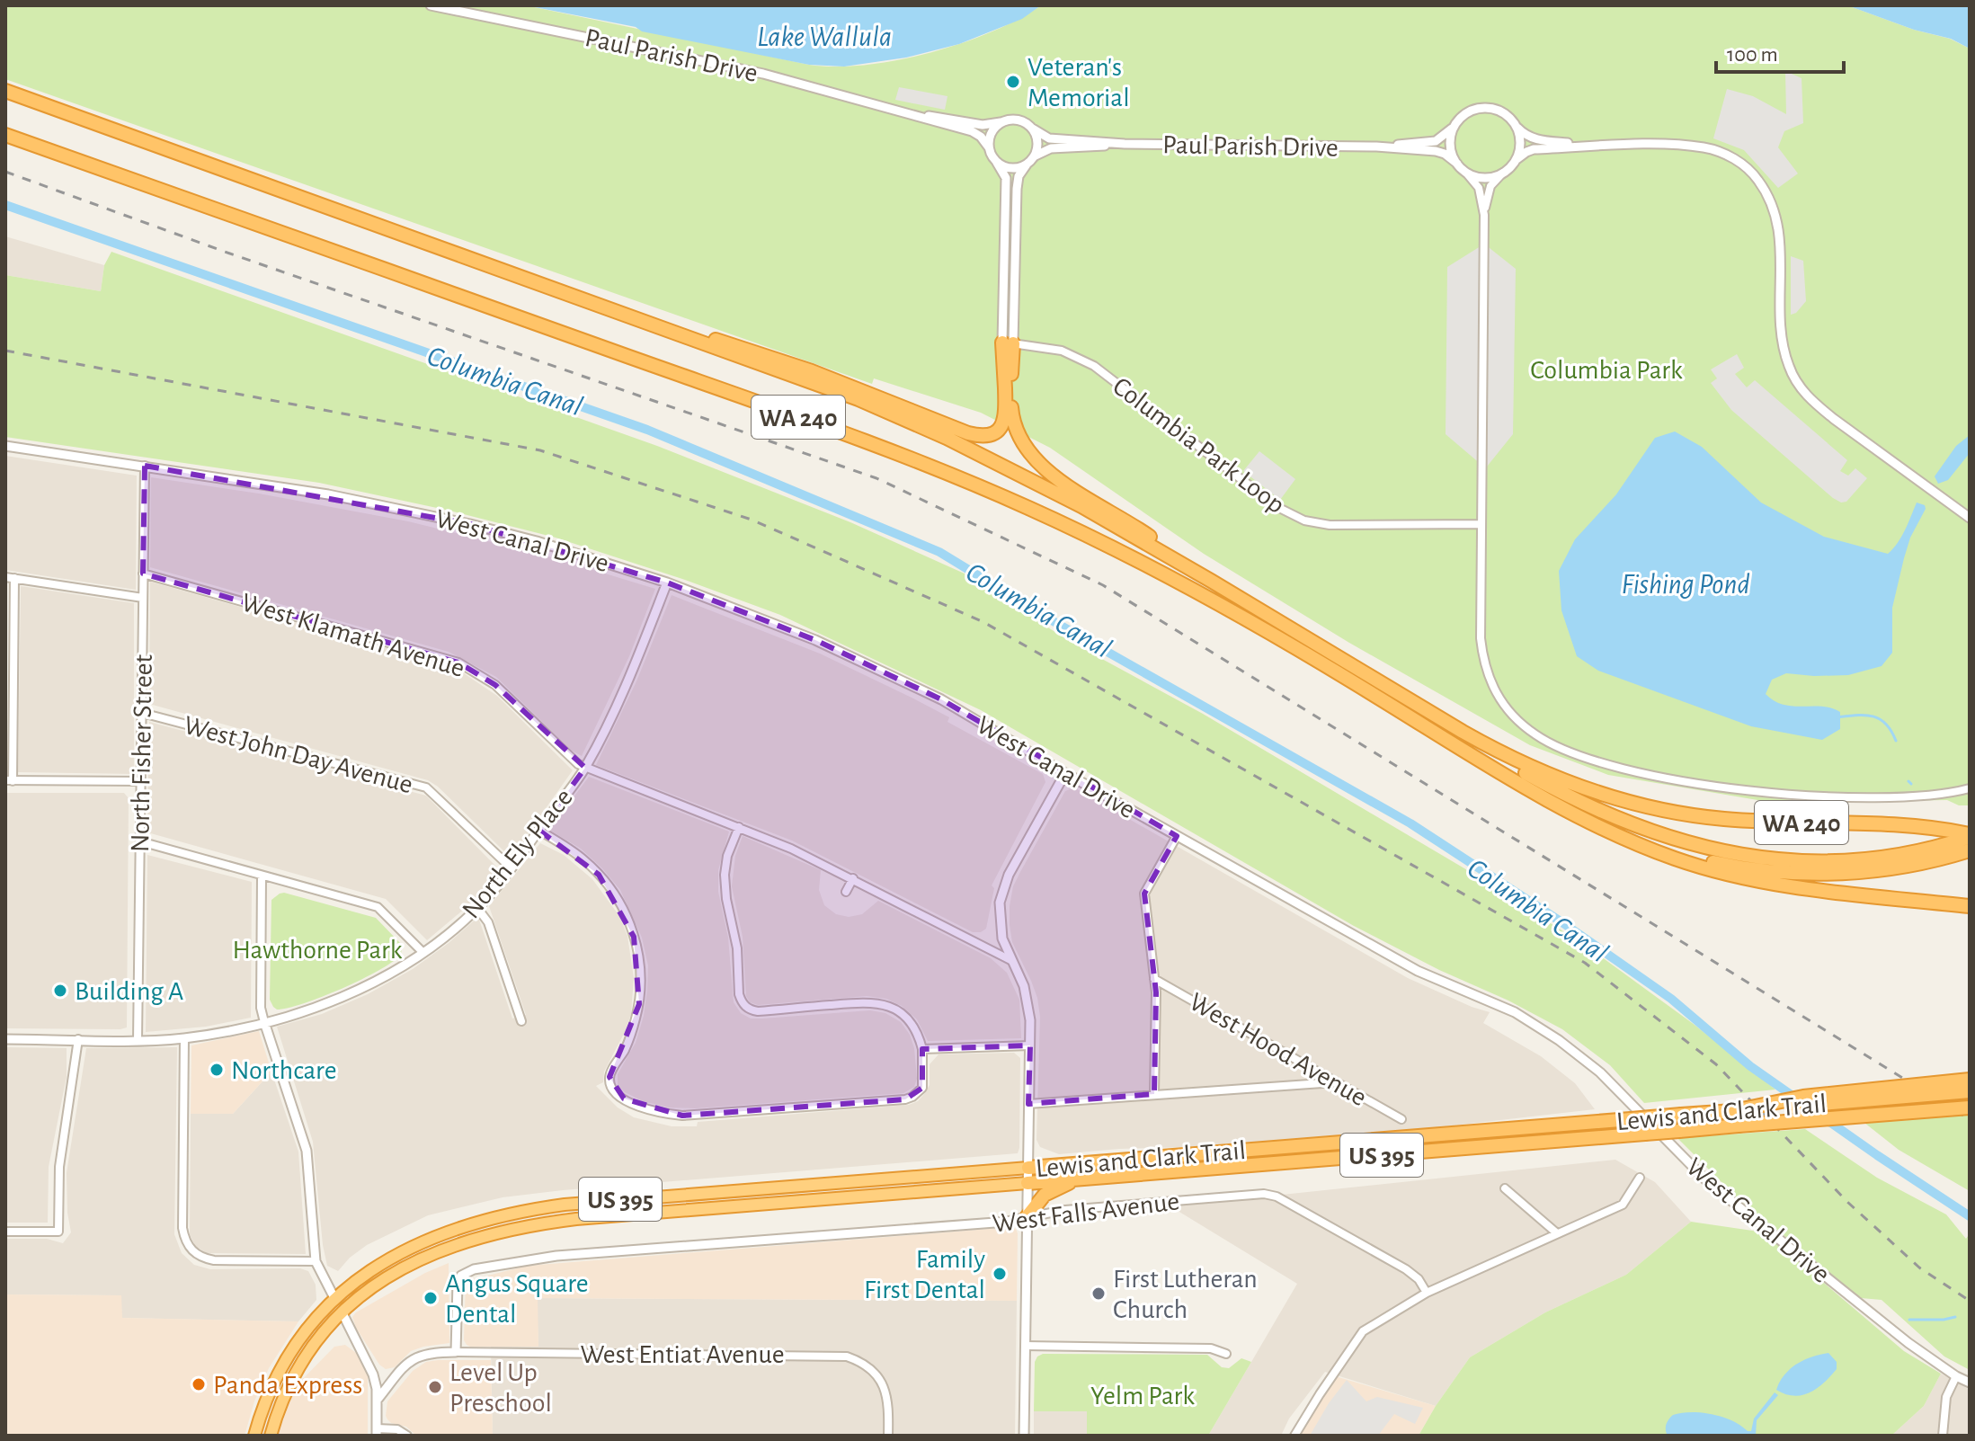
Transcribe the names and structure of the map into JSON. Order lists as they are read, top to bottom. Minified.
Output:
{"streets":{"highway":["WA 240","Lewis and Clark Trail","US 395"],"street":["Paul Parish Drive","Columbia Park Loop","West Canal Drive","West Klamath Avenue","North Fisher Street","West John Day Avenue","North Ely Place","West Hood Avenue","West Falls Avenue","West Entiat Avenue"]},"crossings":[["West Canal Drive","North Fisher Street"],["West Canal Drive","North Ely Place"],["West Klamath Avenue","North Fisher Street"],["West Klamath Avenue","North Ely Place"],["North Fisher Street","West John Day Avenue"],["West John Day Avenue","North Ely Place"],["Lewis and Clark Trail","US 395"],["West Falls Avenue","West Entiat Avenue"]],"water":["Lake Wallula","Columbia Canal","Fishing Pond"],"parks":["Columbia Park","Hawthorne Park","Yelm Park"],"places":["Veteran's Memorial","Building A","Northcare","Family First Dental","First Lutheran Church","Angus Square Dental","Panda Express","Level Up Preschool"],"scale_bar":"100 m"}
